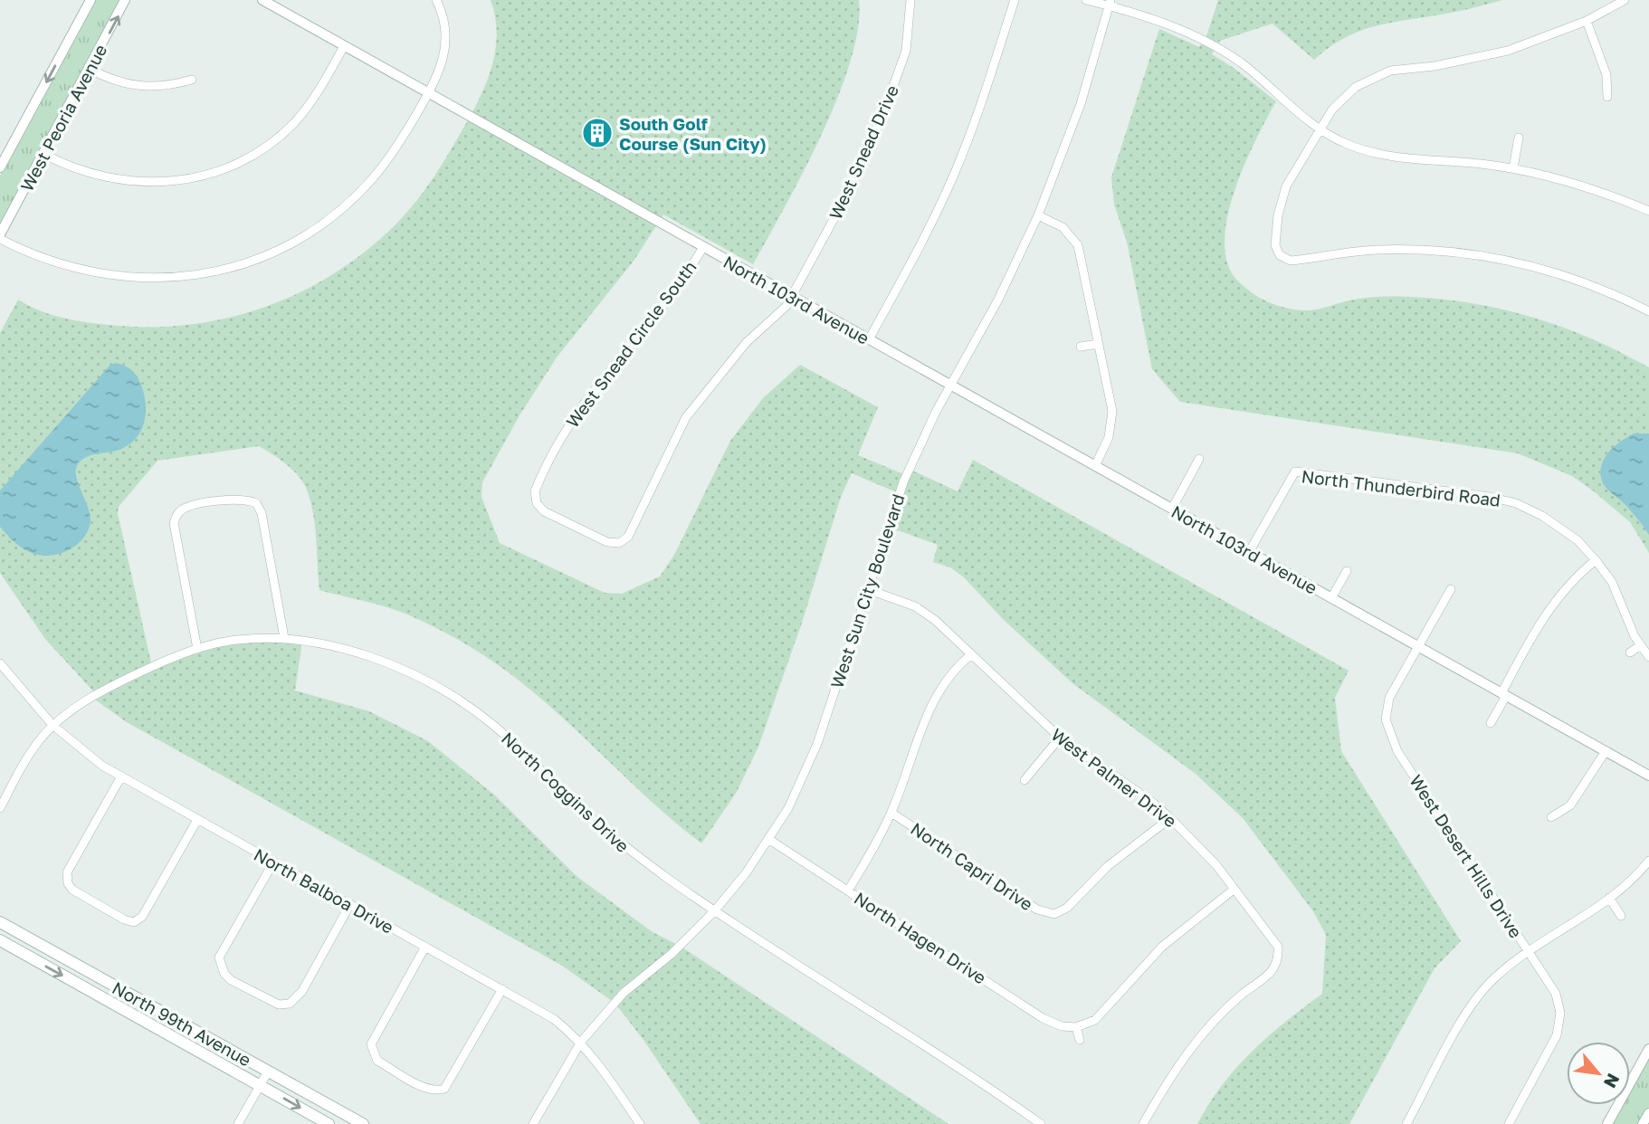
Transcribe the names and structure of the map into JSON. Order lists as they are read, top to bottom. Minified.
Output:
{"streets":{"main road":["North 99th Avenue"],"street":["West Peoria Avenue","West Snead Drive","North 103rd Avenue","West Snead Circle South","North Thunderbird Road","West Sun City Boulevard","West Palmer Drive","North Coggins Drive","West Desert Hills Drive","North Capri Drive","North Balboa Drive","North Hagen Drive"]},"crossings":[["West Snead Drive","North 103rd Avenue"],["West Snead Drive","West Snead Circle South"],["North 103rd Avenue","West Snead Circle South"],["North 103rd Avenue","North Thunderbird Road"],["North 103rd Avenue","West Sun City Boulevard"],["North 103rd Avenue","West Desert Hills Drive"],["West Sun City Boulevard","West Palmer Drive"],["West Sun City Boulevard","North Coggins Drive"],["West Sun City Boulevard","North Balboa Drive"],["West Sun City Boulevard","North Hagen Drive"],["West Palmer Drive","North Capri Drive"],["North Coggins Drive","North Balboa Drive"]],"places":{"building":["South Golf Course (Sun City)"]},"north":"bottom right"}
